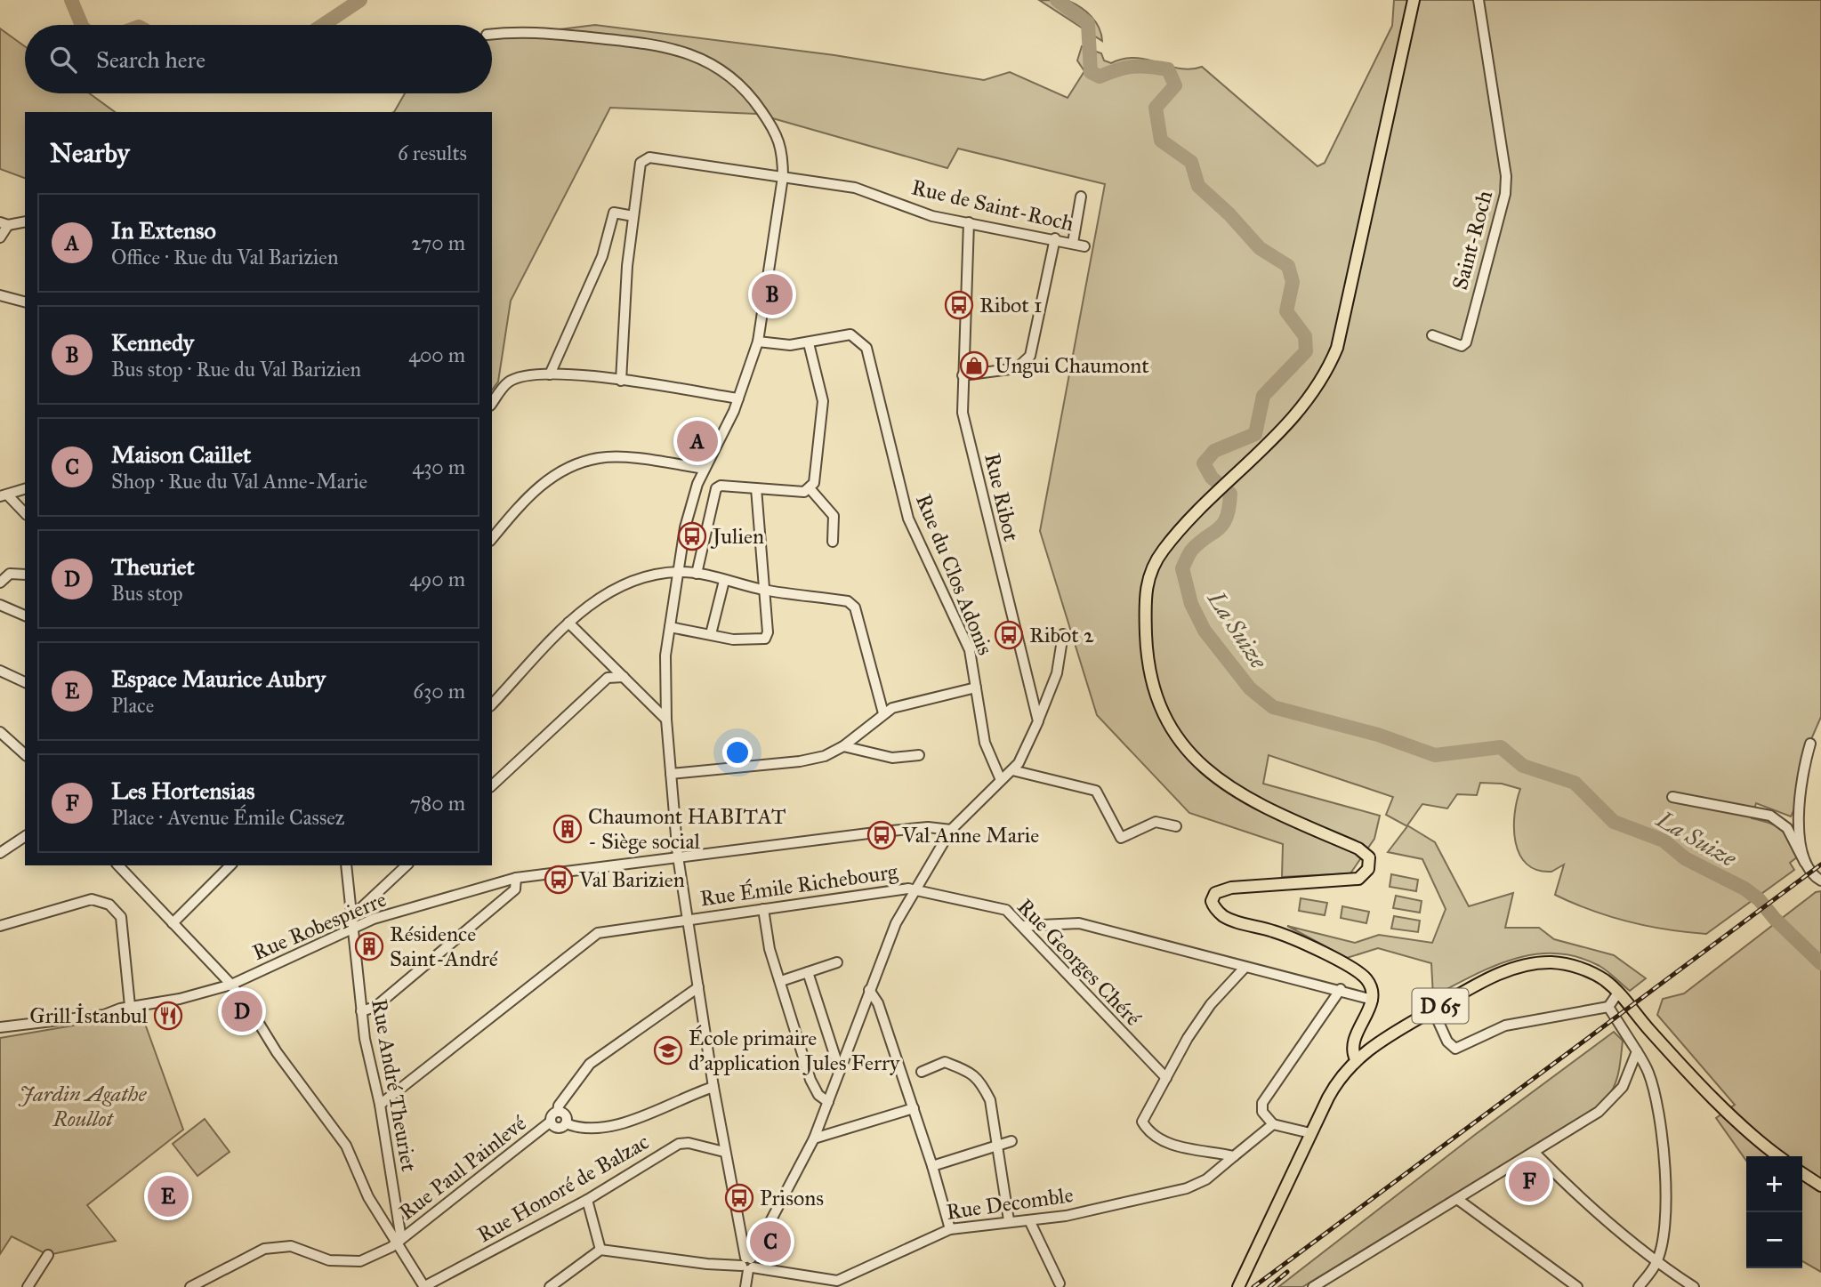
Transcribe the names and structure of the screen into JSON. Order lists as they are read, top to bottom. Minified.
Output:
{"streets":{"main road":["D 65"],"street":["Rue de Saint-Roch","Saint-Roch","Rue Ribot","Rue du Clos Adonis","Rue Émile Richebourg","Rue Robespierre","Rue Georges Chéré","Rue André Theuriet","Rue Paul Painlevé","Rue Honoré de Balzac","Rue Decomble"]},"crossings":[["Rue de Saint-Roch","Rue Ribot"],["Rue Émile Richebourg","Rue Georges Chéré"],["Rue Émile Richebourg","Rue André Theuriet"],["Rue Robespierre","Rue André Theuriet"],["Rue André Theuriet","Rue Paul Painlevé"]],"water":["La Suize"],"parks":["Jardin Agathe Roullot"],"places":{"bus stop":["Ribot 1","Julien","Ribot 2","Val Anne Marie","Val Barizien","Prisons"],"shop":["Ungui Chaumont"],"building":["Chaumont HABITAT - Siège social","Résidence Saint-André"],"restaurant":["Grill İstanbul"],"school or university":["École primaire d'application Jules Ferry"]},"page":{"search":"Search here","heading":["Nearby","6 results"],"list":[{"mark":"A","name":"In Extenso","note":"Office · Rue du Val Barizien","value":"270 m"},{"mark":"B","name":"Kennedy","note":"Bus stop · Rue du Val Barizien","value":"400 m"},{"mark":"C","name":"Maison Caillet","note":"Shop · Rue du Val Anne-Marie","value":"430 m"},{"mark":"D","name":"Theuriet","note":"Bus stop","value":"490 m"},{"mark":"E","name":"Espace Maurice Aubry","note":"Place","value":"630 m"},{"mark":"F","name":"Les Hortensias","note":"Place · Avenue Émile Cassez","value":"780 m"}],"pins":["B","A","D","F","E","C"],"map_buttons":["+","−"]}}
